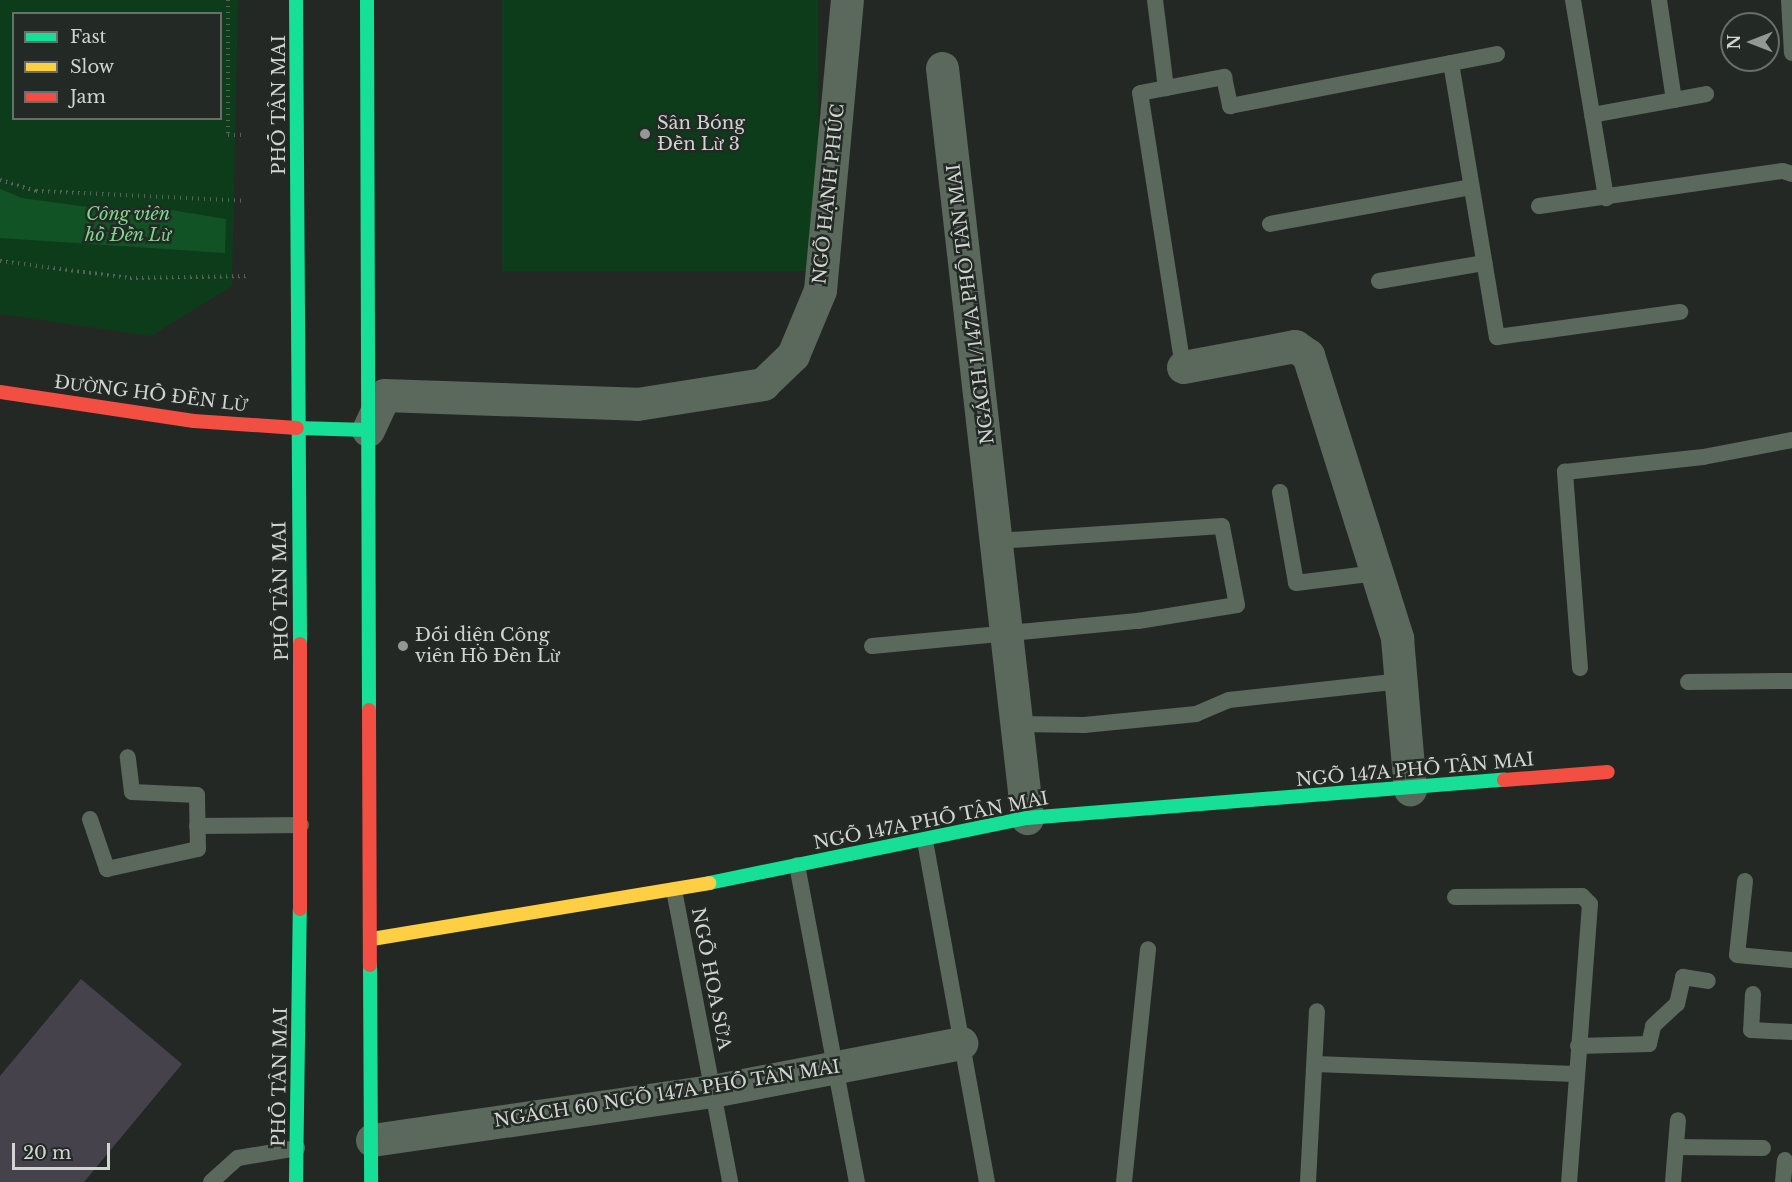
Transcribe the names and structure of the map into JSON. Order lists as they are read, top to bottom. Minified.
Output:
{"streets":{"main road":["PHỐ TÂN MAI","ĐƯỜNG HỒ ĐỀN LỪ","NGÕ 147A PHỐ TÂN MAI"],"street":["NGÕ HẠNH PHÚC","NGÁCH 1/147A PHỐ TÂN MAI","NGÁCH 60 NGÕ 147A PHỐ TÂN MAI"],"lane":["NGÕ HOA SỮA"]},"crossings":[["PHỐ TÂN MAI","ĐƯỜNG HỒ ĐỀN LỪ"],["NGÕ HẠNH PHÚC","ĐƯỜNG HỒ ĐỀN LỪ"],["NGÁCH 1/147A PHỐ TÂN MAI","NGÕ 147A PHỐ TÂN MAI"],["NGÕ 147A PHỐ TÂN MAI","NGÕ HOA SỮA"],["NGÕ HOA SỮA","NGÁCH 60 NGÕ 147A PHỐ TÂN MAI"]],"parks":["Công viên hồ Đền Lừ"],"places":["Sân Bóng Đền Lừ 3","Đối diện Công viên Hồ Đền Lừ"],"legend":["Fast","Slow","Jam"],"scale_bar":"20 m","north":"left"}
